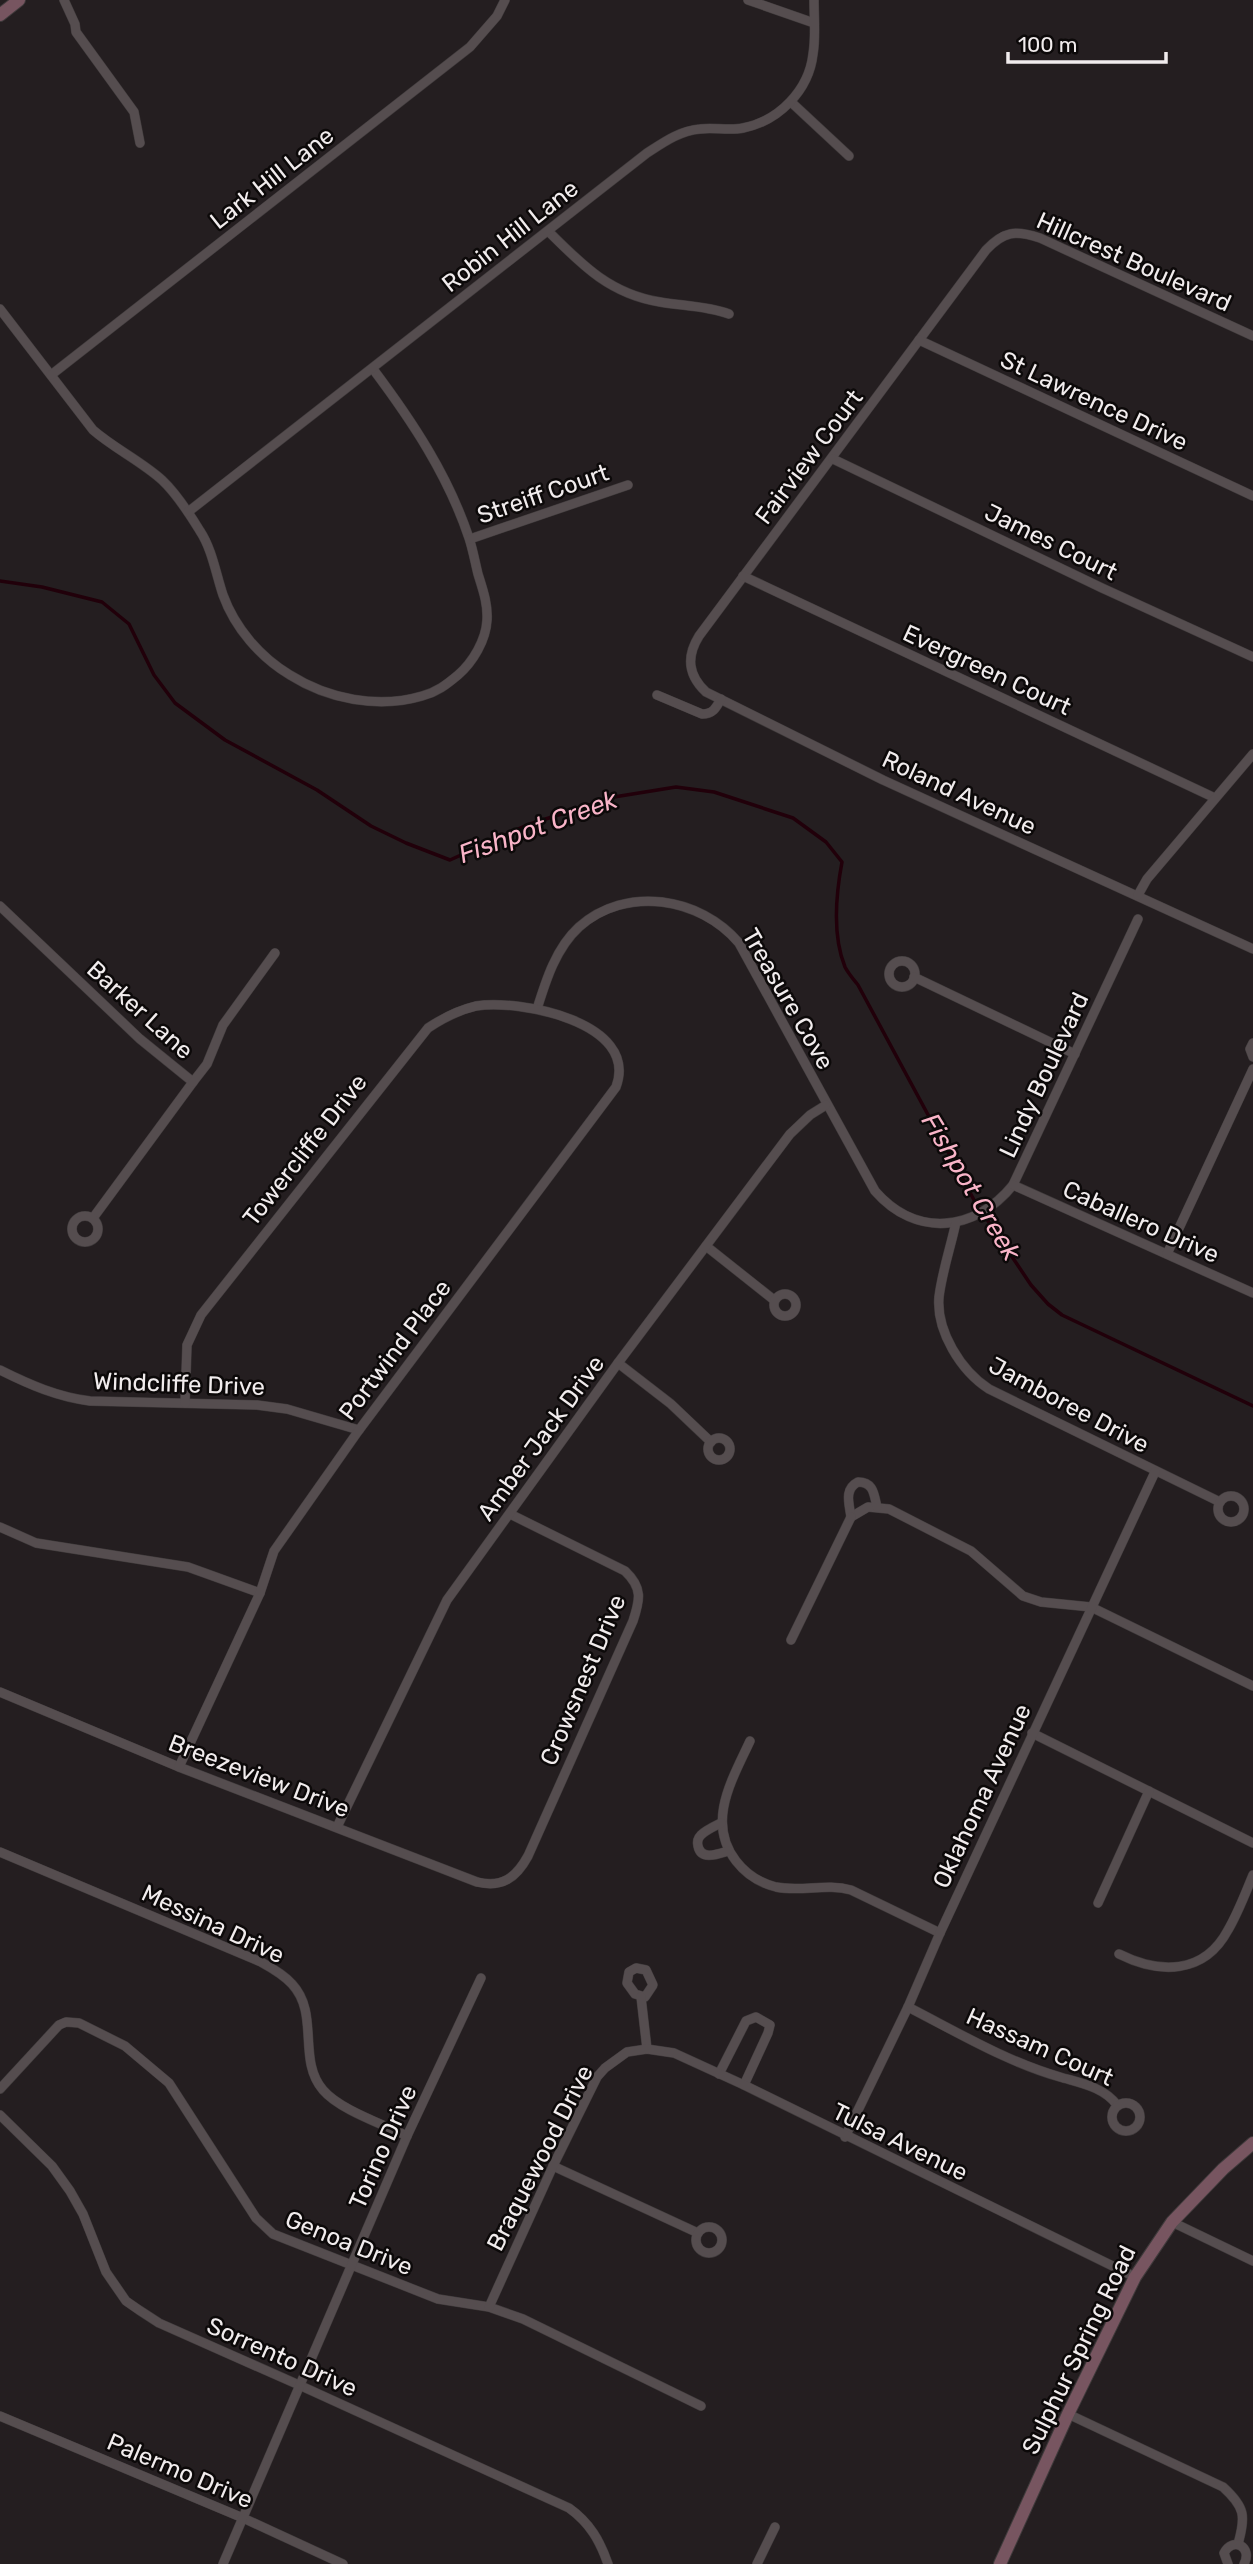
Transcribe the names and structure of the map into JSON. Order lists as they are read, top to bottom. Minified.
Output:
{"streets":{"main road":["Sulphur Spring Road"],"street":["Lark Hill Lane","Robin Hill Lane","Hillcrest Boulevard","St Lawrence Drive","Fairview Court","Streiff Court","James Court","Evergreen Court","Roland Avenue","Treasure Cove","Barker Lane","Lindy Boulevard","Towercliffe Drive","Caballero Drive","Portwind Place","Windcliffe Drive","Jamboree Drive","Amber Jack Drive","Crowsnest Drive","Breezeview Drive","Oklahoma Avenue","Messina Drive","Hassam Court","Tulsa Avenue","Torino Drive","Braquewood Drive","Genoa Drive","Sorrento Drive","Palermo Drive"]},"crossings":[["Hillcrest Boulevard","Fairview Court"],["St Lawrence Drive","Fairview Court"],["Fairview Court","James Court"],["Fairview Court","Evergreen Court"],["Fairview Court","Roland Avenue"],["Treasure Cove","Lindy Boulevard"],["Treasure Cove","Towercliffe Drive"],["Treasure Cove","Portwind Place"],["Treasure Cove","Amber Jack Drive"],["Lindy Boulevard","Caballero Drive"],["Lindy Boulevard","Jamboree Drive"],["Towercliffe Drive","Portwind Place"],["Towercliffe Drive","Windcliffe Drive"],["Portwind Place","Windcliffe Drive"],["Portwind Place","Breezeview Drive"],["Jamboree Drive","Oklahoma Avenue"],["Amber Jack Drive","Crowsnest Drive"],["Amber Jack Drive","Breezeview Drive"],["Crowsnest Drive","Breezeview Drive"],["Oklahoma Avenue","Hassam Court"],["Oklahoma Avenue","Tulsa Avenue"],["Messina Drive","Torino Drive"],["Tulsa Avenue","Braquewood Drive"],["Tulsa Avenue","Sulphur Spring Road"],["Torino Drive","Genoa Drive"],["Torino Drive","Sorrento Drive"],["Torino Drive","Palermo Drive"],["Braquewood Drive","Genoa Drive"]],"water":["Fishpot Creek"],"scale_bar":"100 m"}
